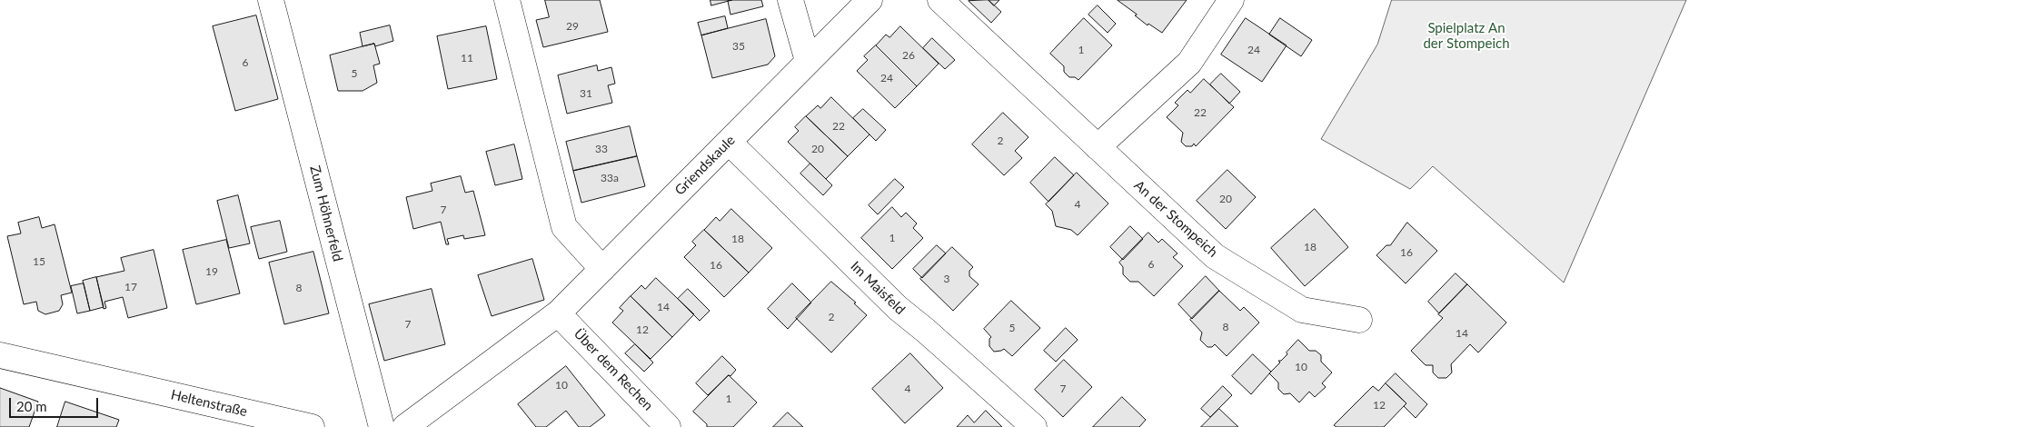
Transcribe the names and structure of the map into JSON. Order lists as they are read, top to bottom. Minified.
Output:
{"streets":{"street":["Griendskaule","Zum Höhnerfeld","An der Stompeich","Im Maisfeld","Über dem Rechen","Heltenstraße"]},"crossings":[["Griendskaule","Im Maisfeld"],["Griendskaule","Über dem Rechen"]],"parks":["Spielplatz An der Stompeich"],"house_numbers":["29","35","1","24","26","11","6","5","24","31","22","22","2","33","20","33a","20","4","7","1","18","18","16","15","6","16","19","3","17","8","14","2","7","8","5","12","14","10","10","4","7","1","12"],"scale_bar":"20 m"}
